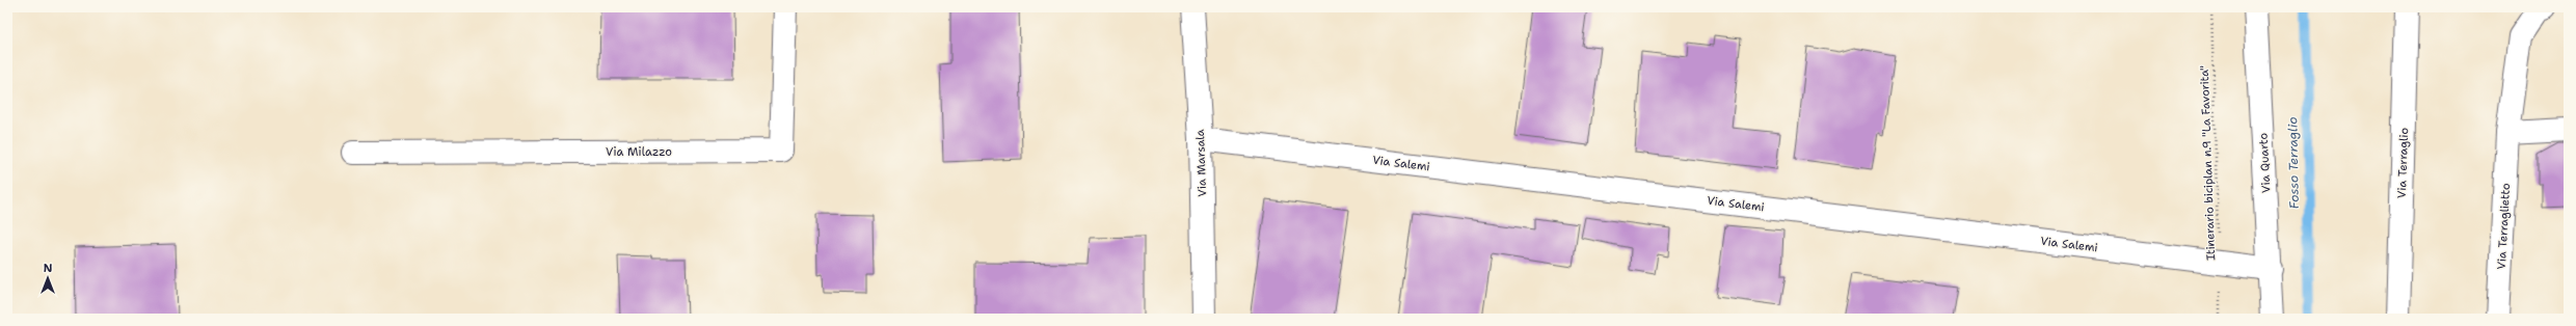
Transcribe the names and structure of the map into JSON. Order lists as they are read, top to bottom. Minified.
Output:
{"streets":{"street":["Via Milazzo","Via Marsala","Via Salemi","Via Quarto","Via Terraglio","Via Terraglietto"],"path":["Itinerario biciplan n.9 \"La Favorita\""]},"crossings":[["Via Marsala","Via Salemi"],["Via Salemi","Itinerario biciplan n.9 \"La Favorita\""],["Via Salemi","Via Quarto"]],"water":["Fosso Terraglio"],"north":"top"}
